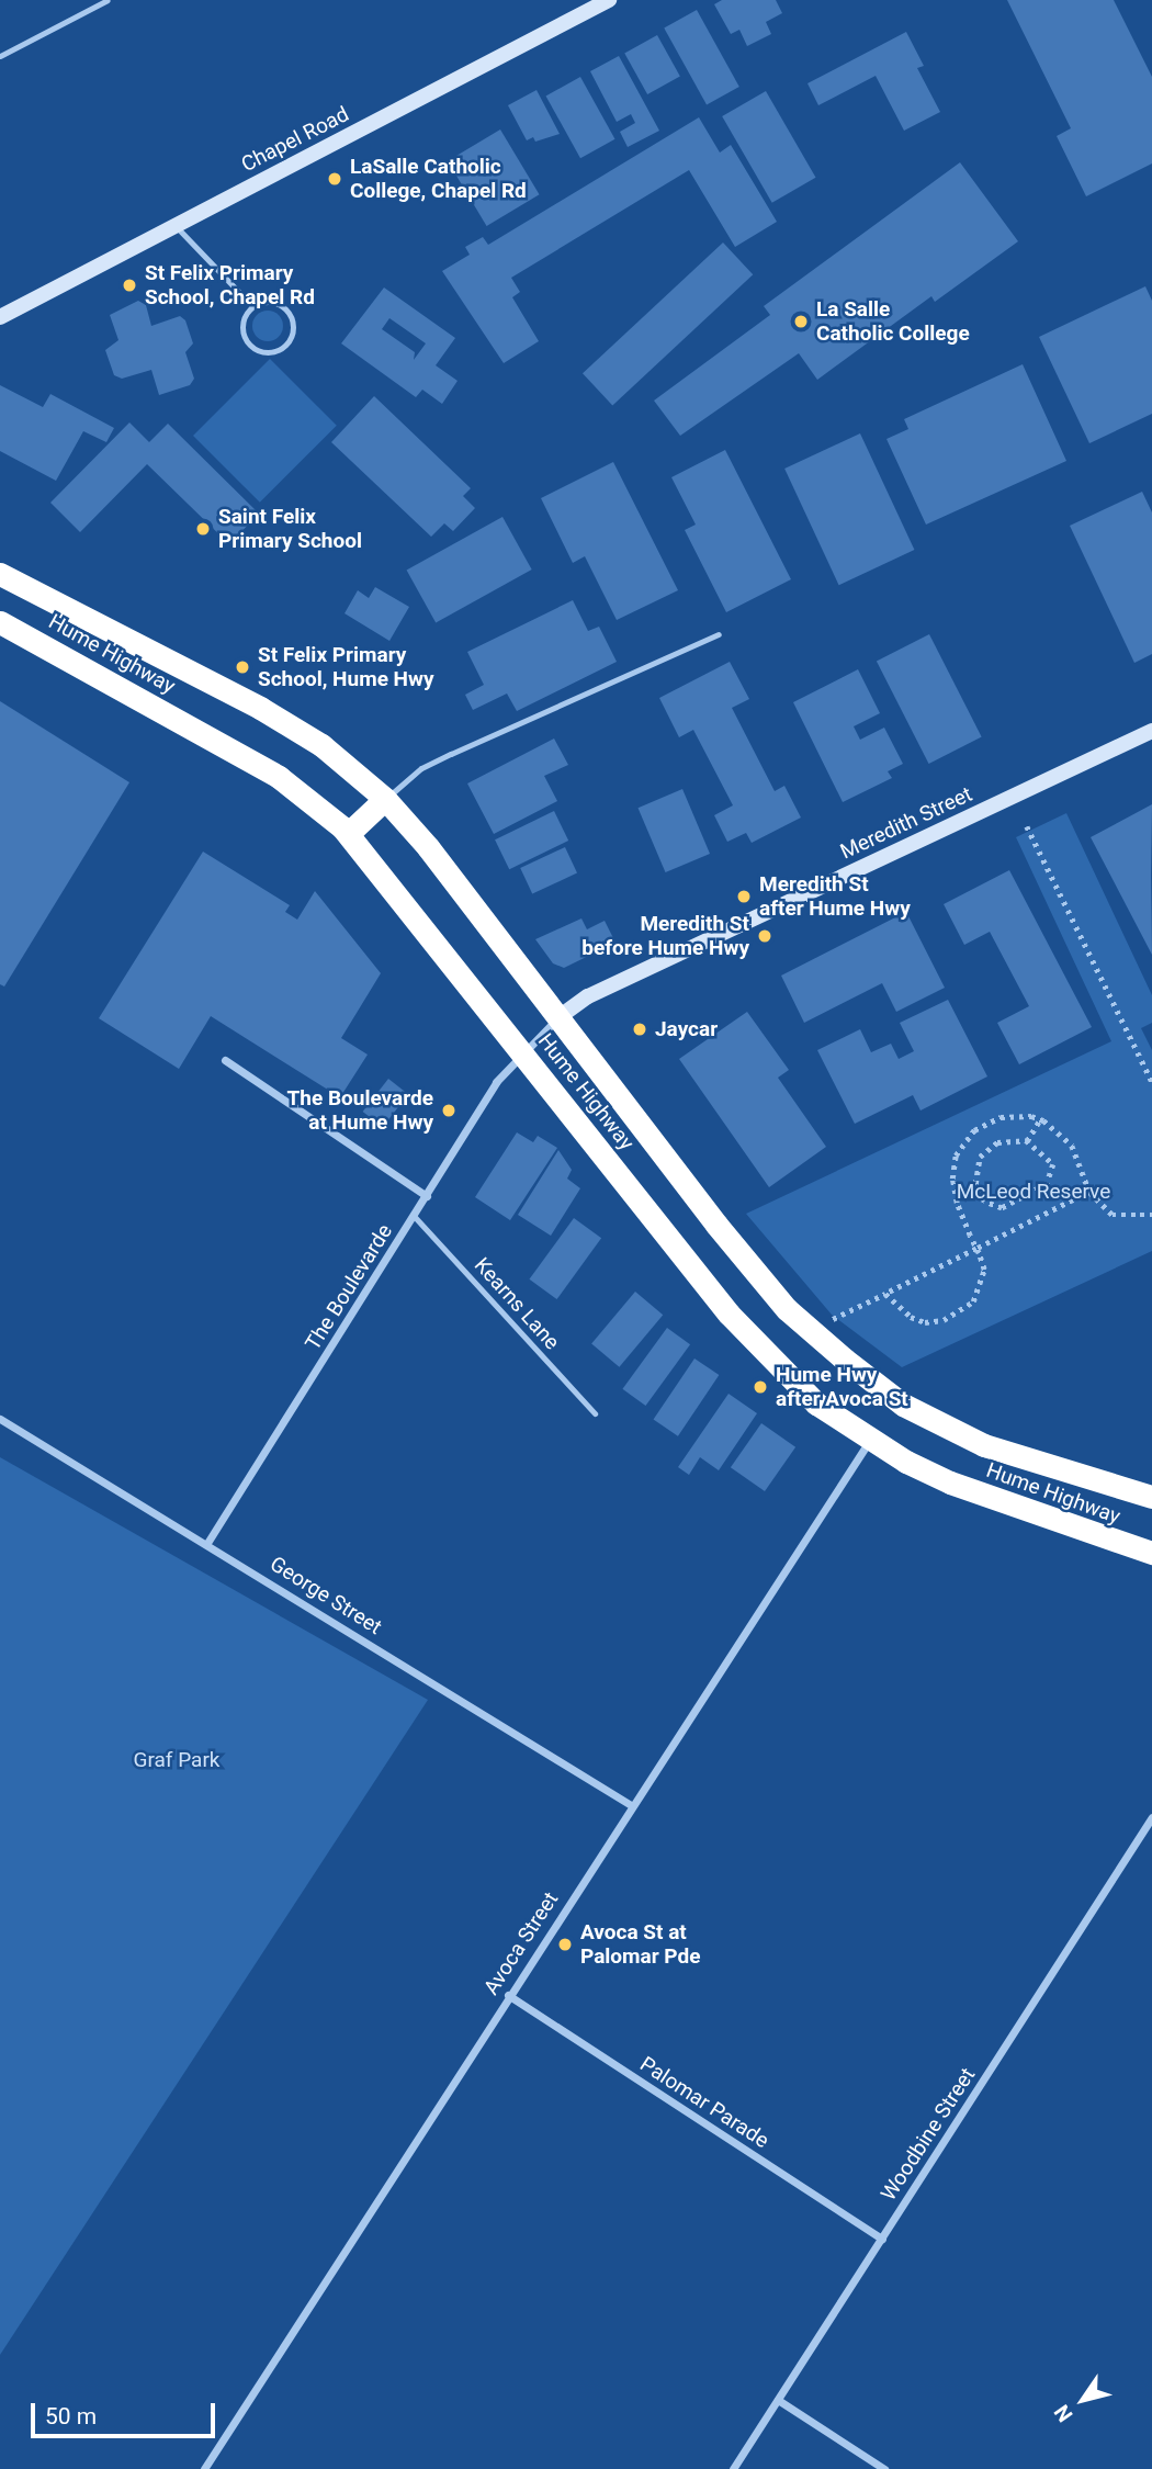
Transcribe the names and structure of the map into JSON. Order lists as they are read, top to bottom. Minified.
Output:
{"streets":{"highway":["Hume Highway"],"main road":["Chapel Road","Meredith Street"],"street":["The Boulevarde","George Street","Avoca Street","Palomar Parade","Woodbine Street"],"lane":["Kearns Lane"]},"crossings":[["Hume Highway","Meredith Street"],["Hume Highway","The Boulevarde"],["Hume Highway","Avoca Street"],["Meredith Street","The Boulevarde"],["The Boulevarde","Kearns Lane"],["The Boulevarde","George Street"],["George Street","Avoca Street"],["Avoca Street","Palomar Parade"],["Palomar Parade","Woodbine Street"]],"parks":["McLeod Reserve","Graf Park"],"places":["LaSalle Catholic College, Chapel Rd","St Felix Primary School, Chapel Rd","La Salle Catholic College","Saint Felix Primary School","St Felix Primary School, Hume Hwy","Meredith St after Hume Hwy","Meredith St before Hume Hwy","Jaycar","The Boulevarde at Hume Hwy","Hume Hwy after Avoca St","Avoca St at Palomar Pde"],"scale_bar":"50 m","north":"bottom left"}
